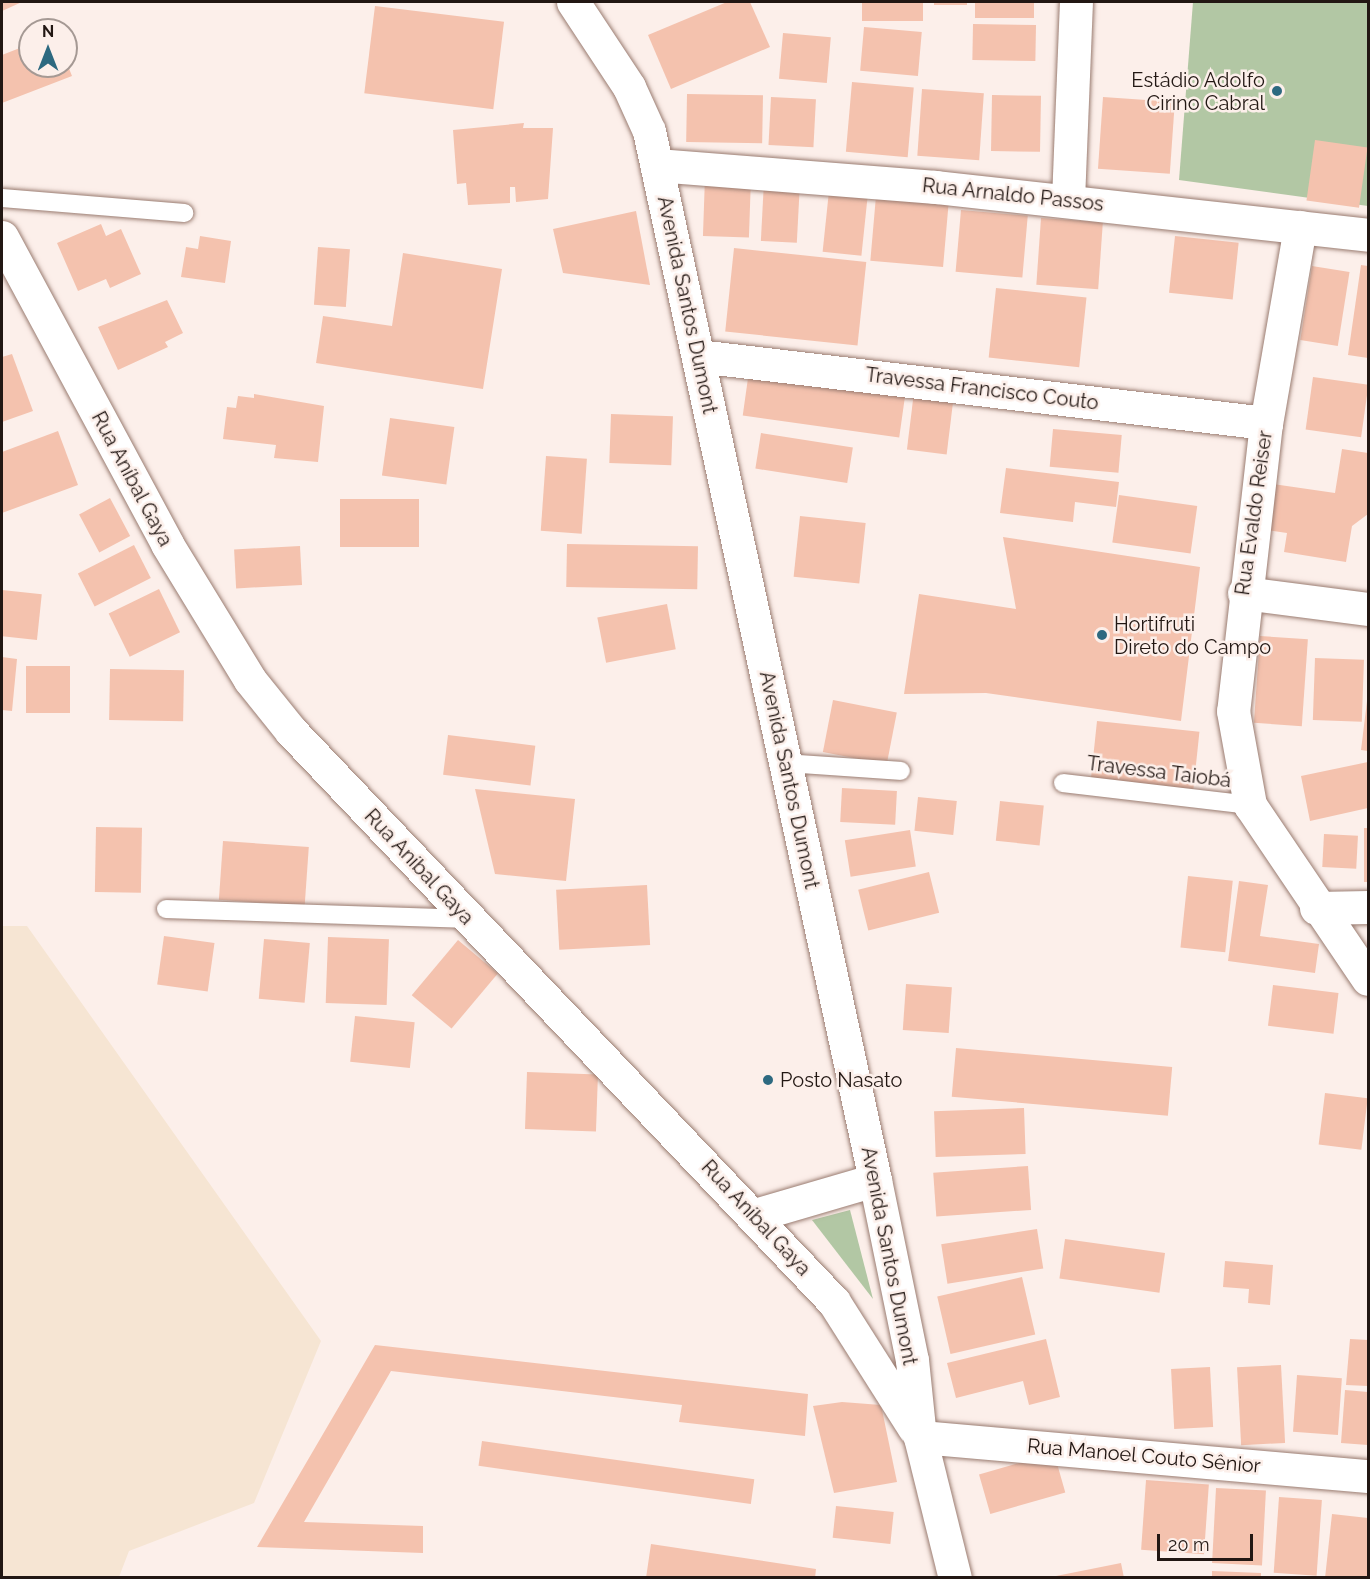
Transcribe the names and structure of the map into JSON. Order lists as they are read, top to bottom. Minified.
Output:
{"streets":{"main road":["Rua Arnaldo Passos","Avenida Santos Dumont","Travessa Francisco Couto","Rua Aníbal Gaya","Rua Evaldo Reiser","Rua Manoel Couto Sênior"],"lane":["Travessa Taiobá"]},"crossings":[["Rua Arnaldo Passos","Avenida Santos Dumont"],["Rua Arnaldo Passos","Rua Evaldo Reiser"],["Avenida Santos Dumont","Travessa Francisco Couto"],["Avenida Santos Dumont","Rua Aníbal Gaya"],["Avenida Santos Dumont","Rua Manoel Couto Sênior"],["Travessa Francisco Couto","Rua Evaldo Reiser"],["Rua Aníbal Gaya","Rua Manoel Couto Sênior"],["Rua Evaldo Reiser","Travessa Taiobá"]],"places":["Estádio Adolfo Cirino Cabral","Hortifruti Direto do Campo","Posto Nasato"],"scale_bar":"20 m","north":"top"}
